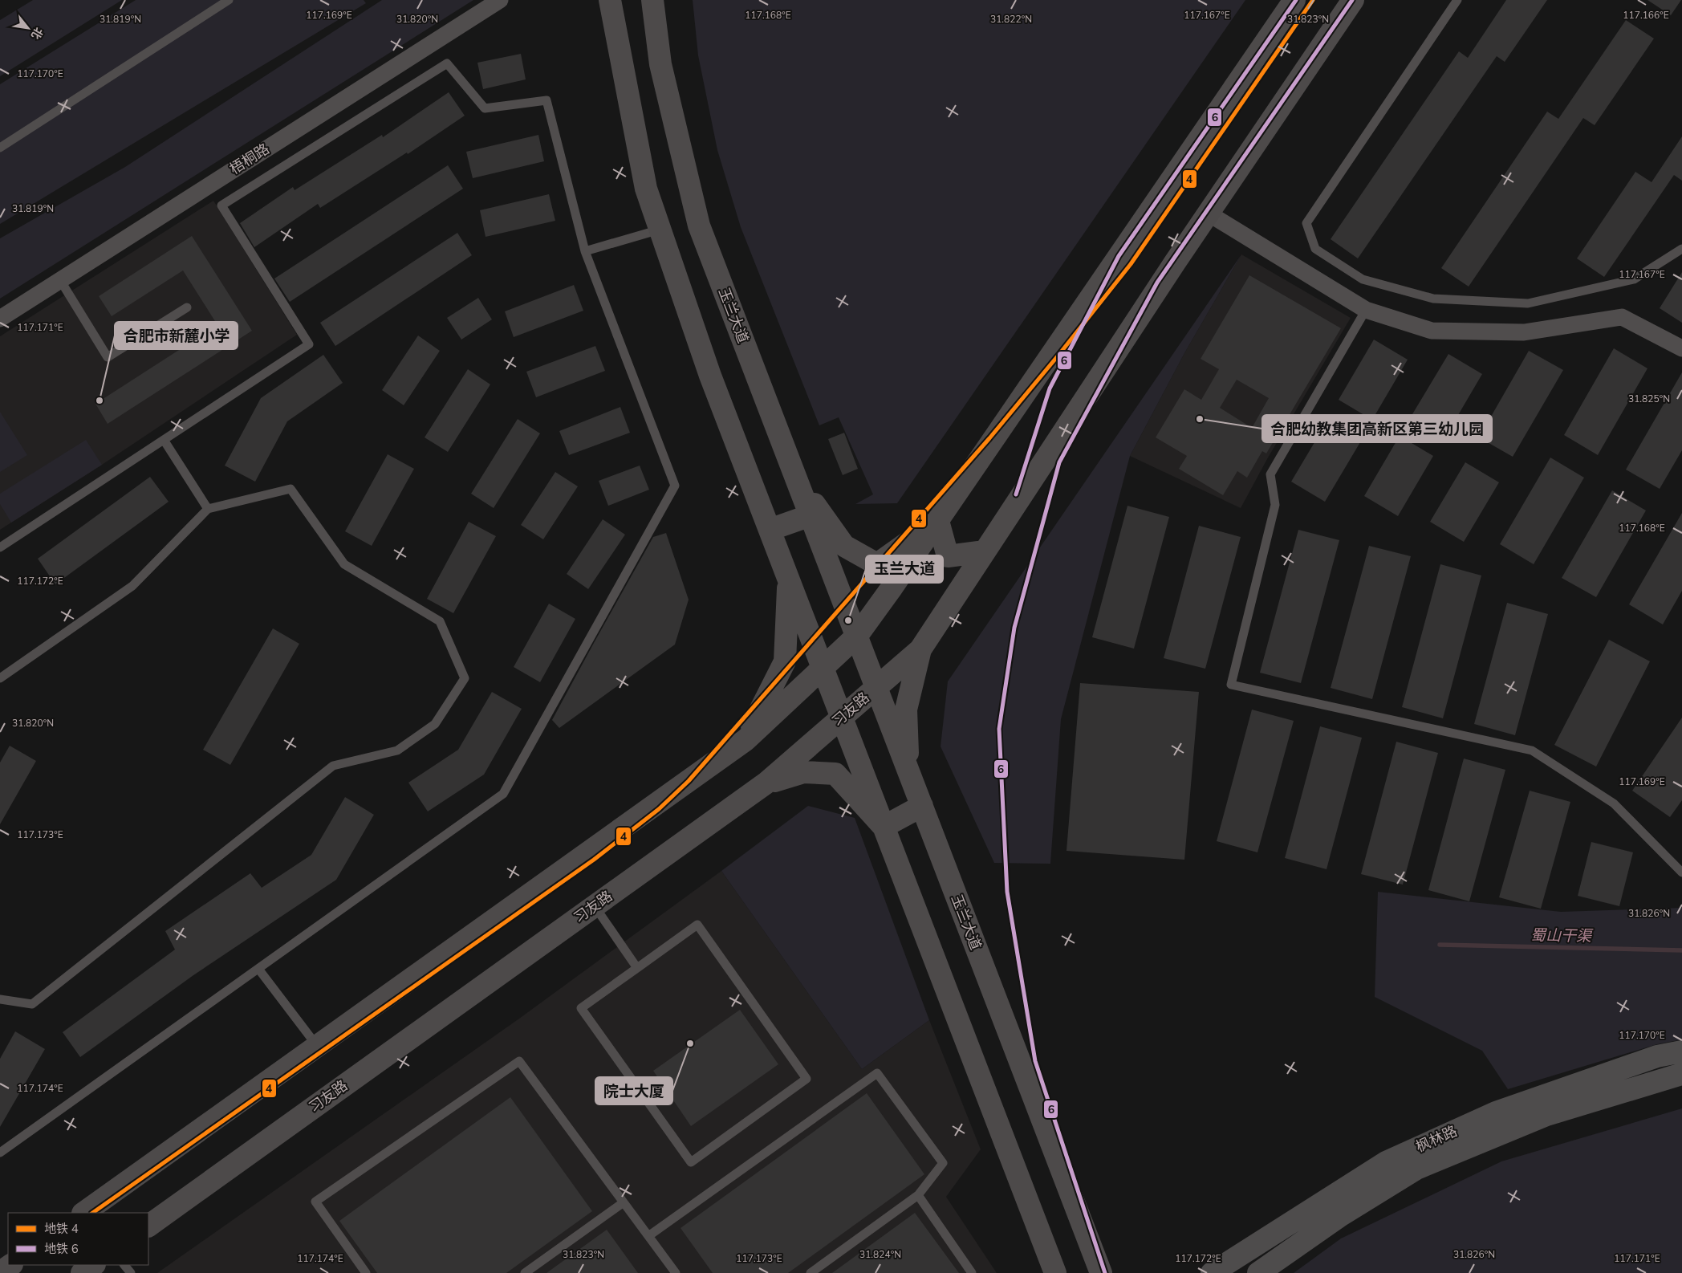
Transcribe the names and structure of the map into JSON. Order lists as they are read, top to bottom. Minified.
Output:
{"streets":{"main road":["玉兰大道","习友路","枫林路"],"street":["梧桐路"]},"crossings":[["玉兰大道","习友路"]],"water":["蜀山干渠"],"places":["合肥市新麓小学","合肥幼教集团高新区第三幼儿园","玉兰大道","院士大厦"],"lines":["metro line 4","metro line 6"],"legend":["地铁 4","地铁 6"],"north":"bottom right","coordinates":["117.169°E","117.167°E","117.168°E","117.166°E","31.819°N","31.820°N","31.822°N","31.823°N","117.170°E","117.171°E","31.825°N","117.172°E","117.173°E","31.826°N","117.174°E","31.824°N"]}
